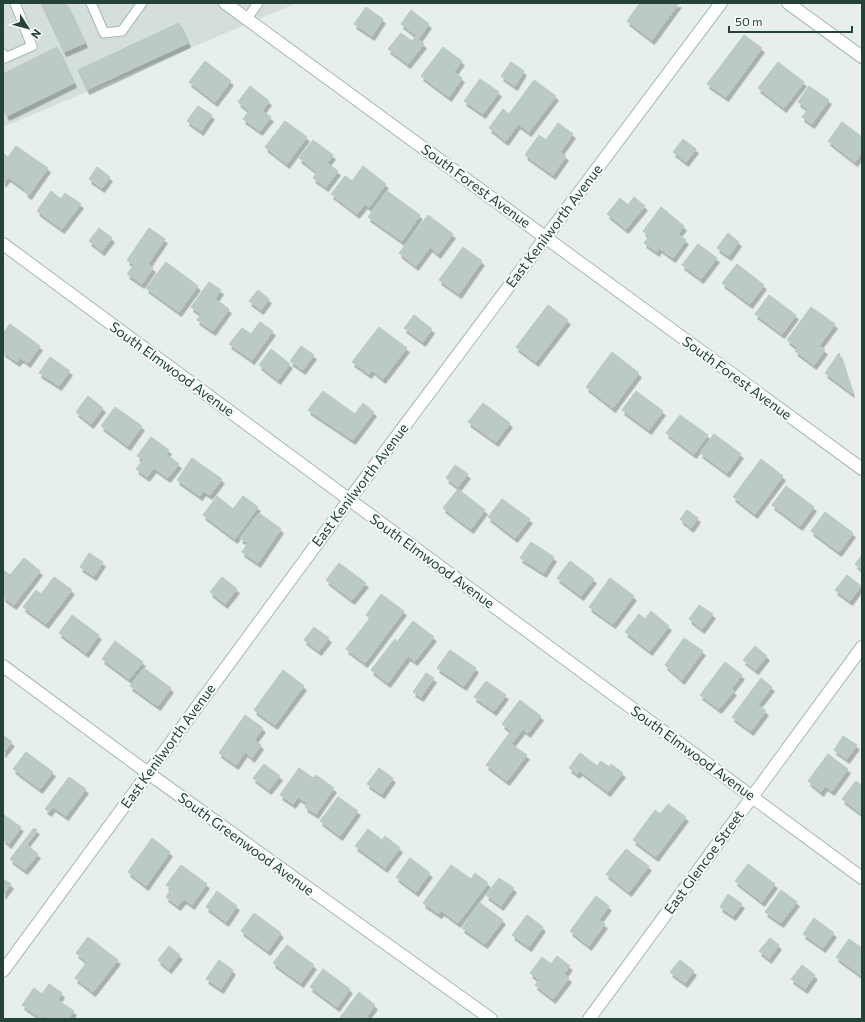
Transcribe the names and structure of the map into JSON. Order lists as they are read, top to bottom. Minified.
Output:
{"streets":{"street":["South Forest Avenue","East Kenilworth Avenue","South Elmwood Avenue","South Greenwood Avenue","East Glencoe Street"]},"crossings":[["South Forest Avenue","East Kenilworth Avenue"],["East Kenilworth Avenue","South Elmwood Avenue"],["East Kenilworth Avenue","South Greenwood Avenue"],["South Elmwood Avenue","East Glencoe Street"]],"scale_bar":"50 m","north":"bottom right"}
